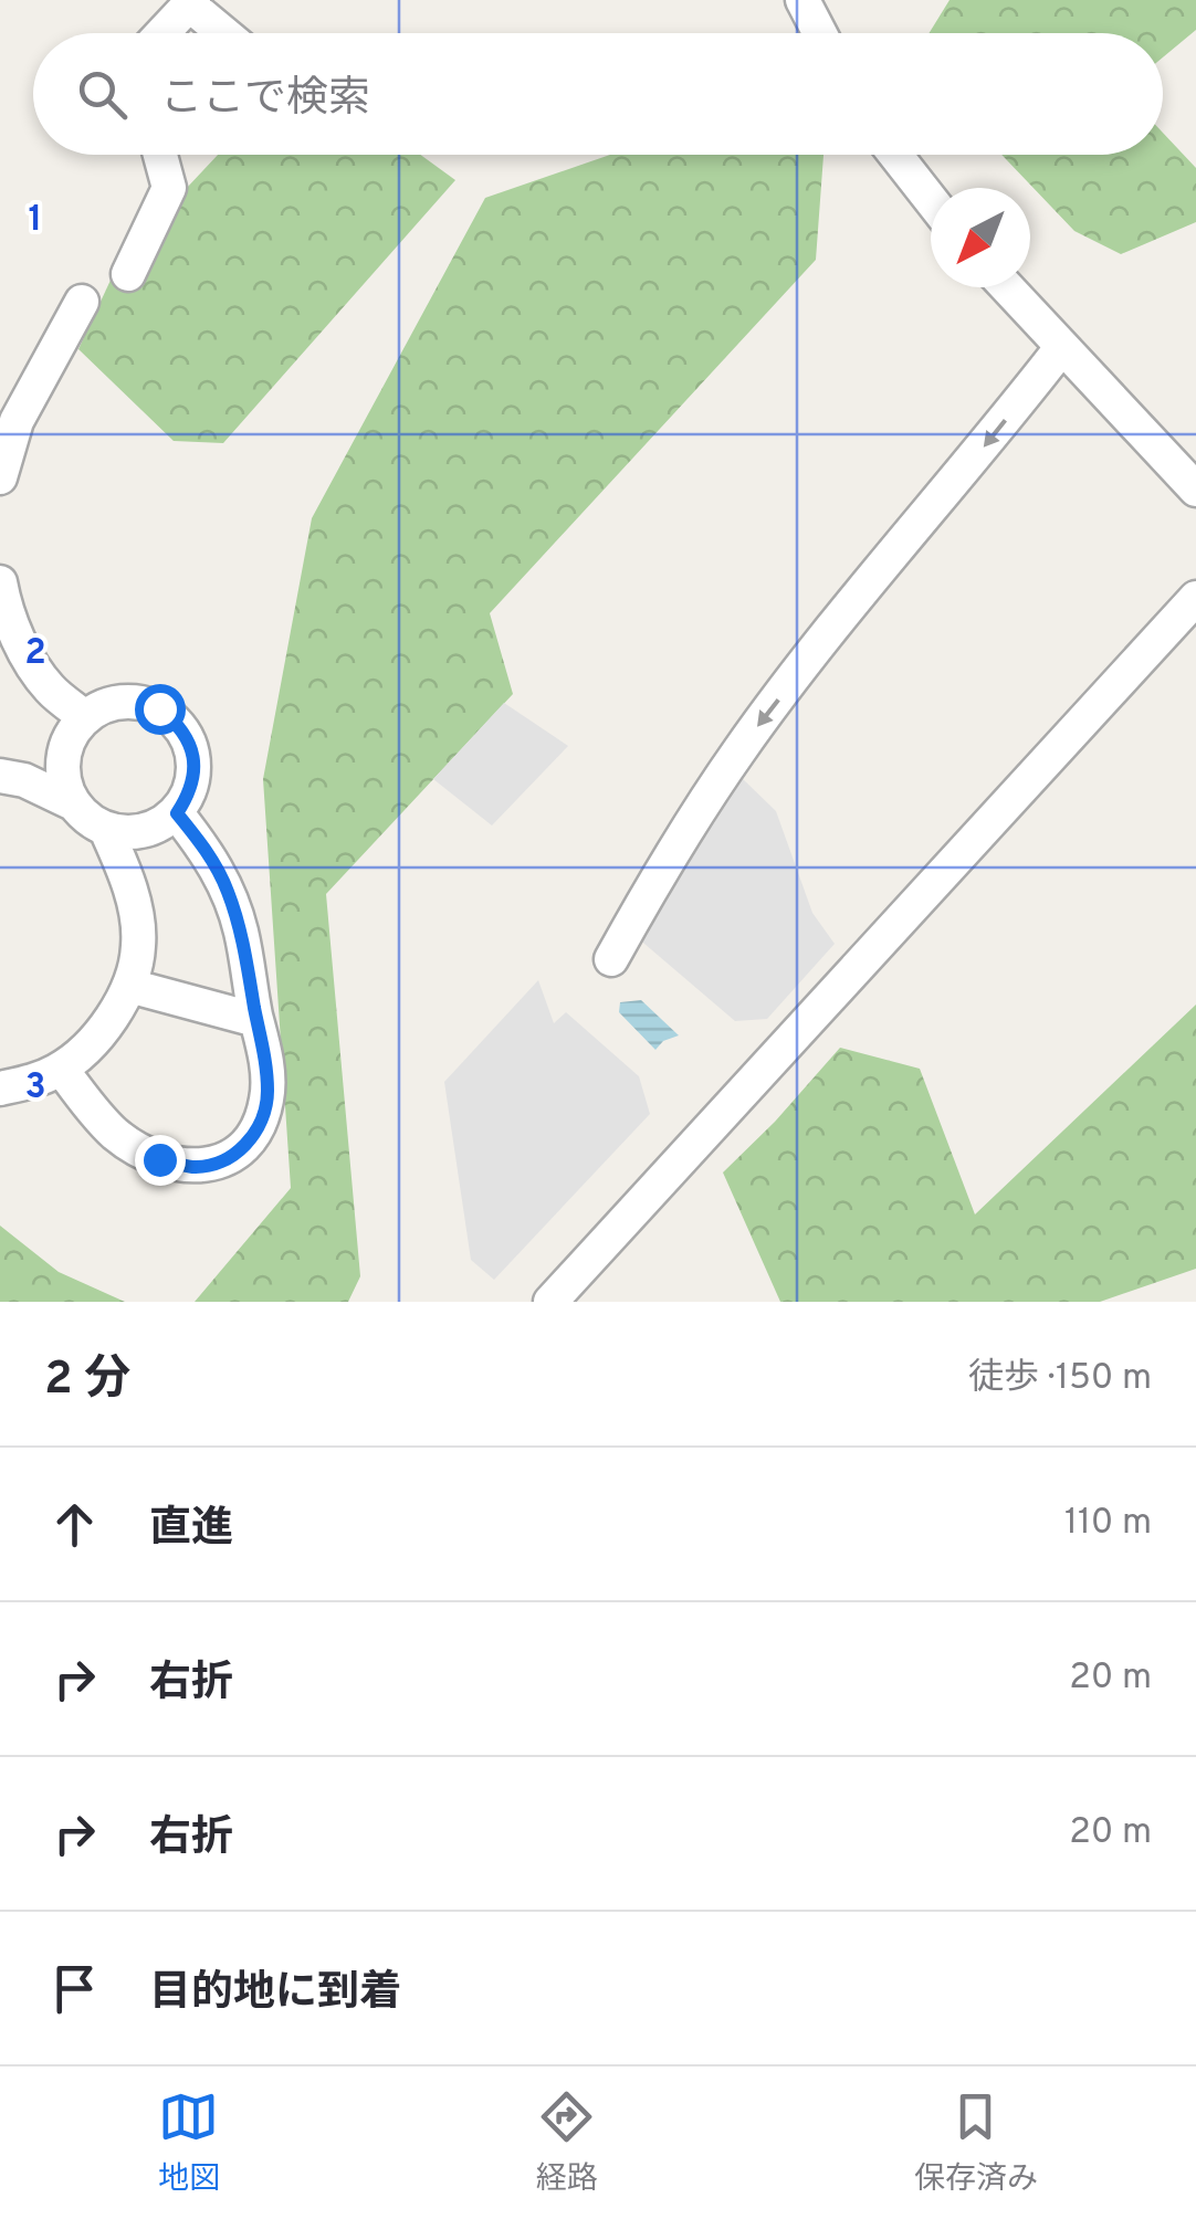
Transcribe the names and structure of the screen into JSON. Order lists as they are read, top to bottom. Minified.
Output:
{"north":"bottom left","page":{"search":"ここで検索","heading":["2 分","徒歩 · 150 m"],"list":[["直進","110 m"],["右折","20 m"],["右折","20 m"],"目的地に到着"],"nav":["地図","経路","保存済み"]},"grid":{"rows":["1","2","3"]}}
